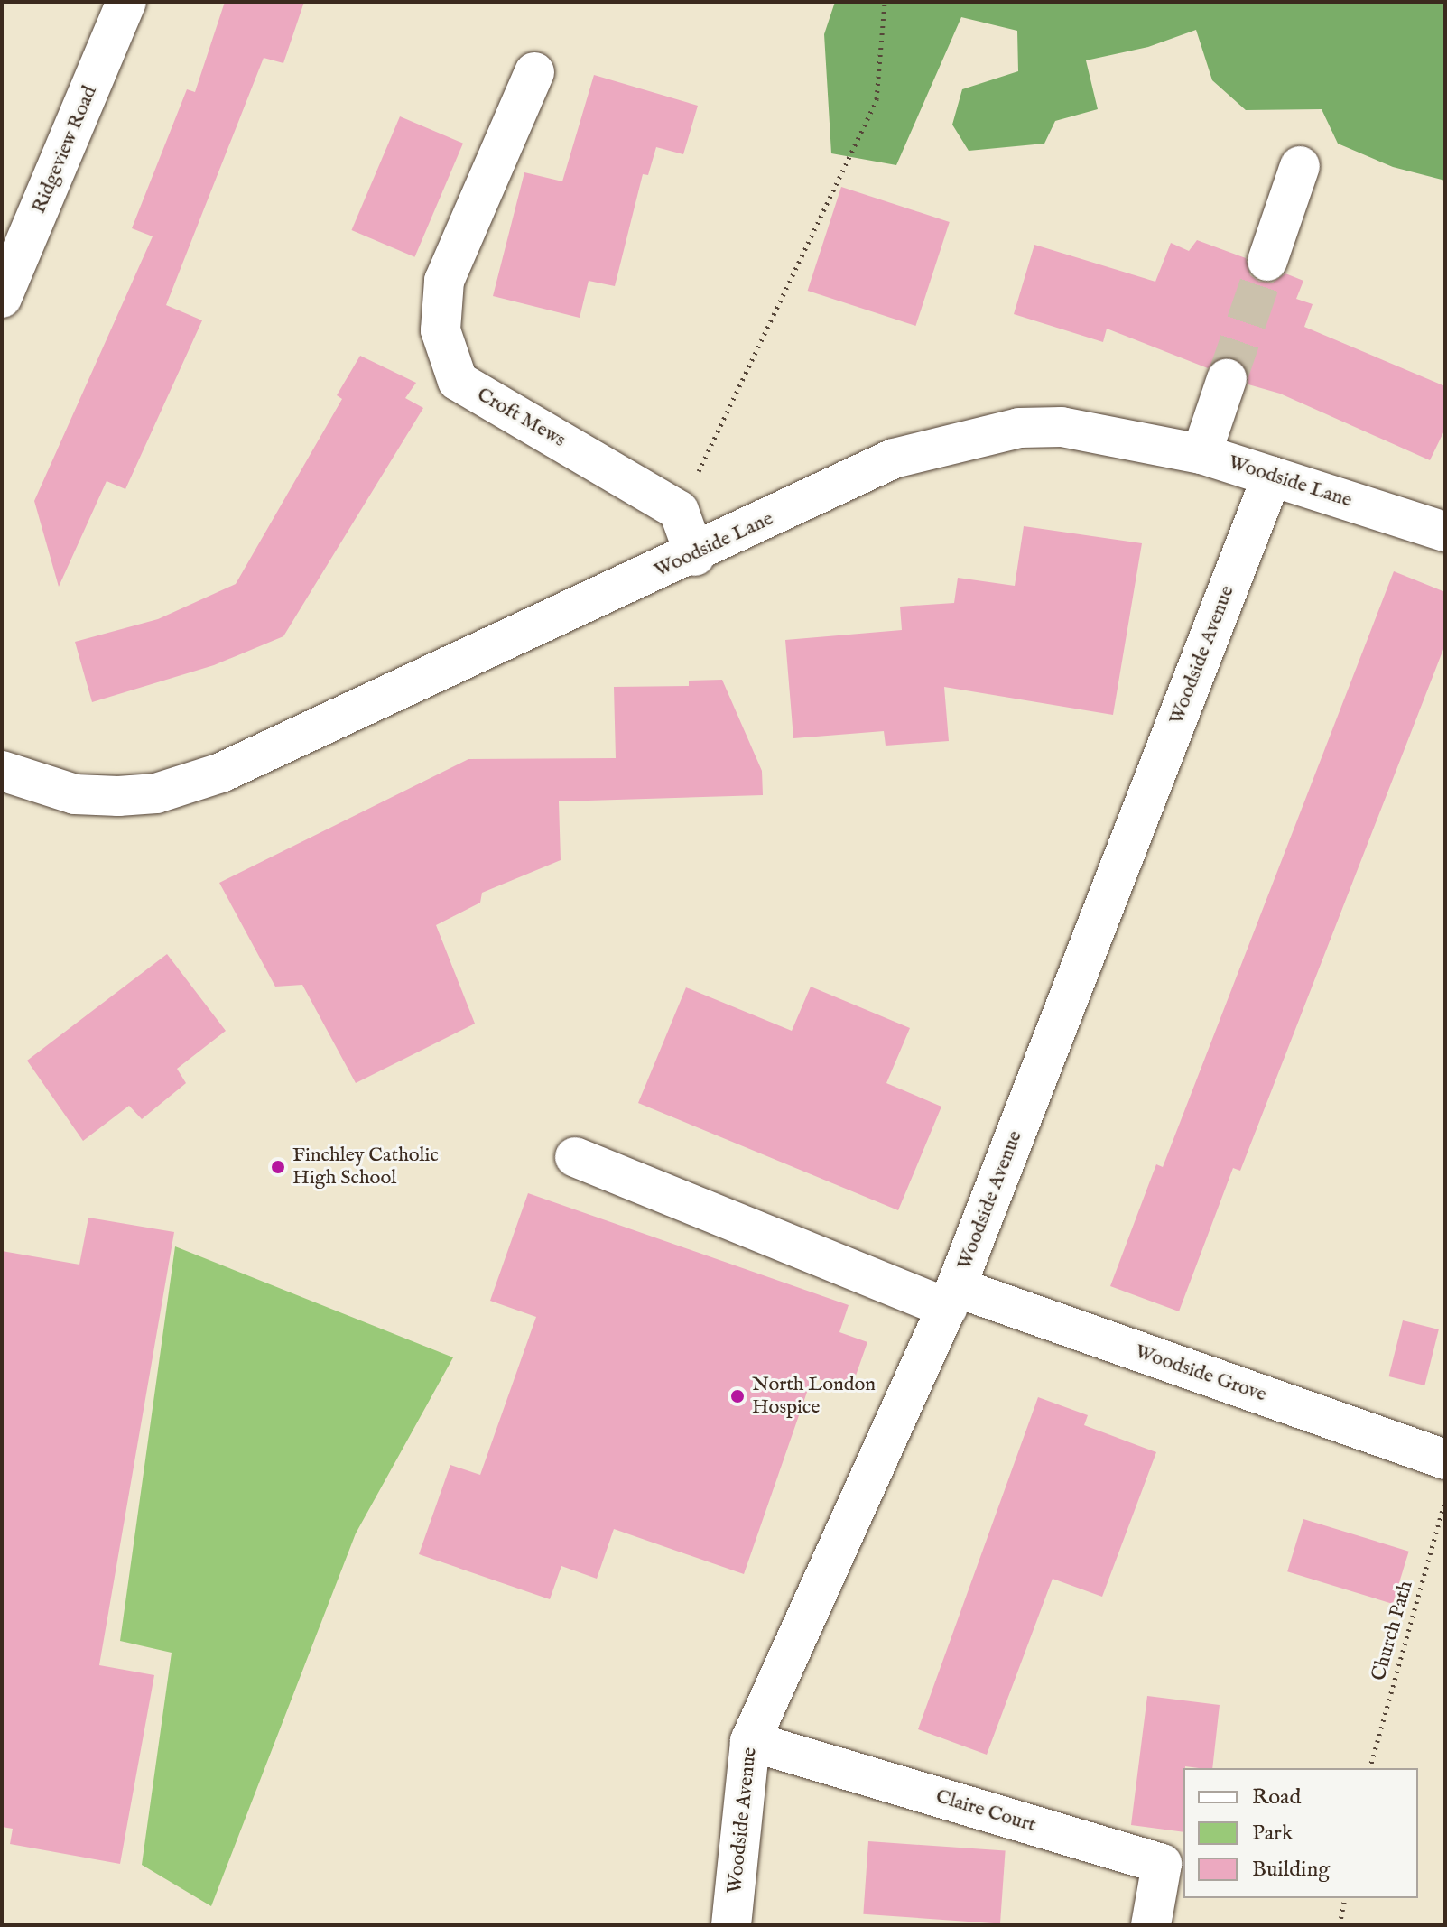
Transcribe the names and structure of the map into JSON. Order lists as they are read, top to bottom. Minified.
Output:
{"streets":{"street":["Ridgeview Road","Croft Mews","Woodside Lane","Woodside Avenue","Woodside Grove","Claire Court"],"path":["Church Path"]},"crossings":[["Woodside Lane","Woodside Avenue"],["Woodside Avenue","Woodside Grove"],["Woodside Avenue","Claire Court"]],"places":["Finchley Catholic High School","North London Hospice"],"legend":["Road","Park","Building"]}
